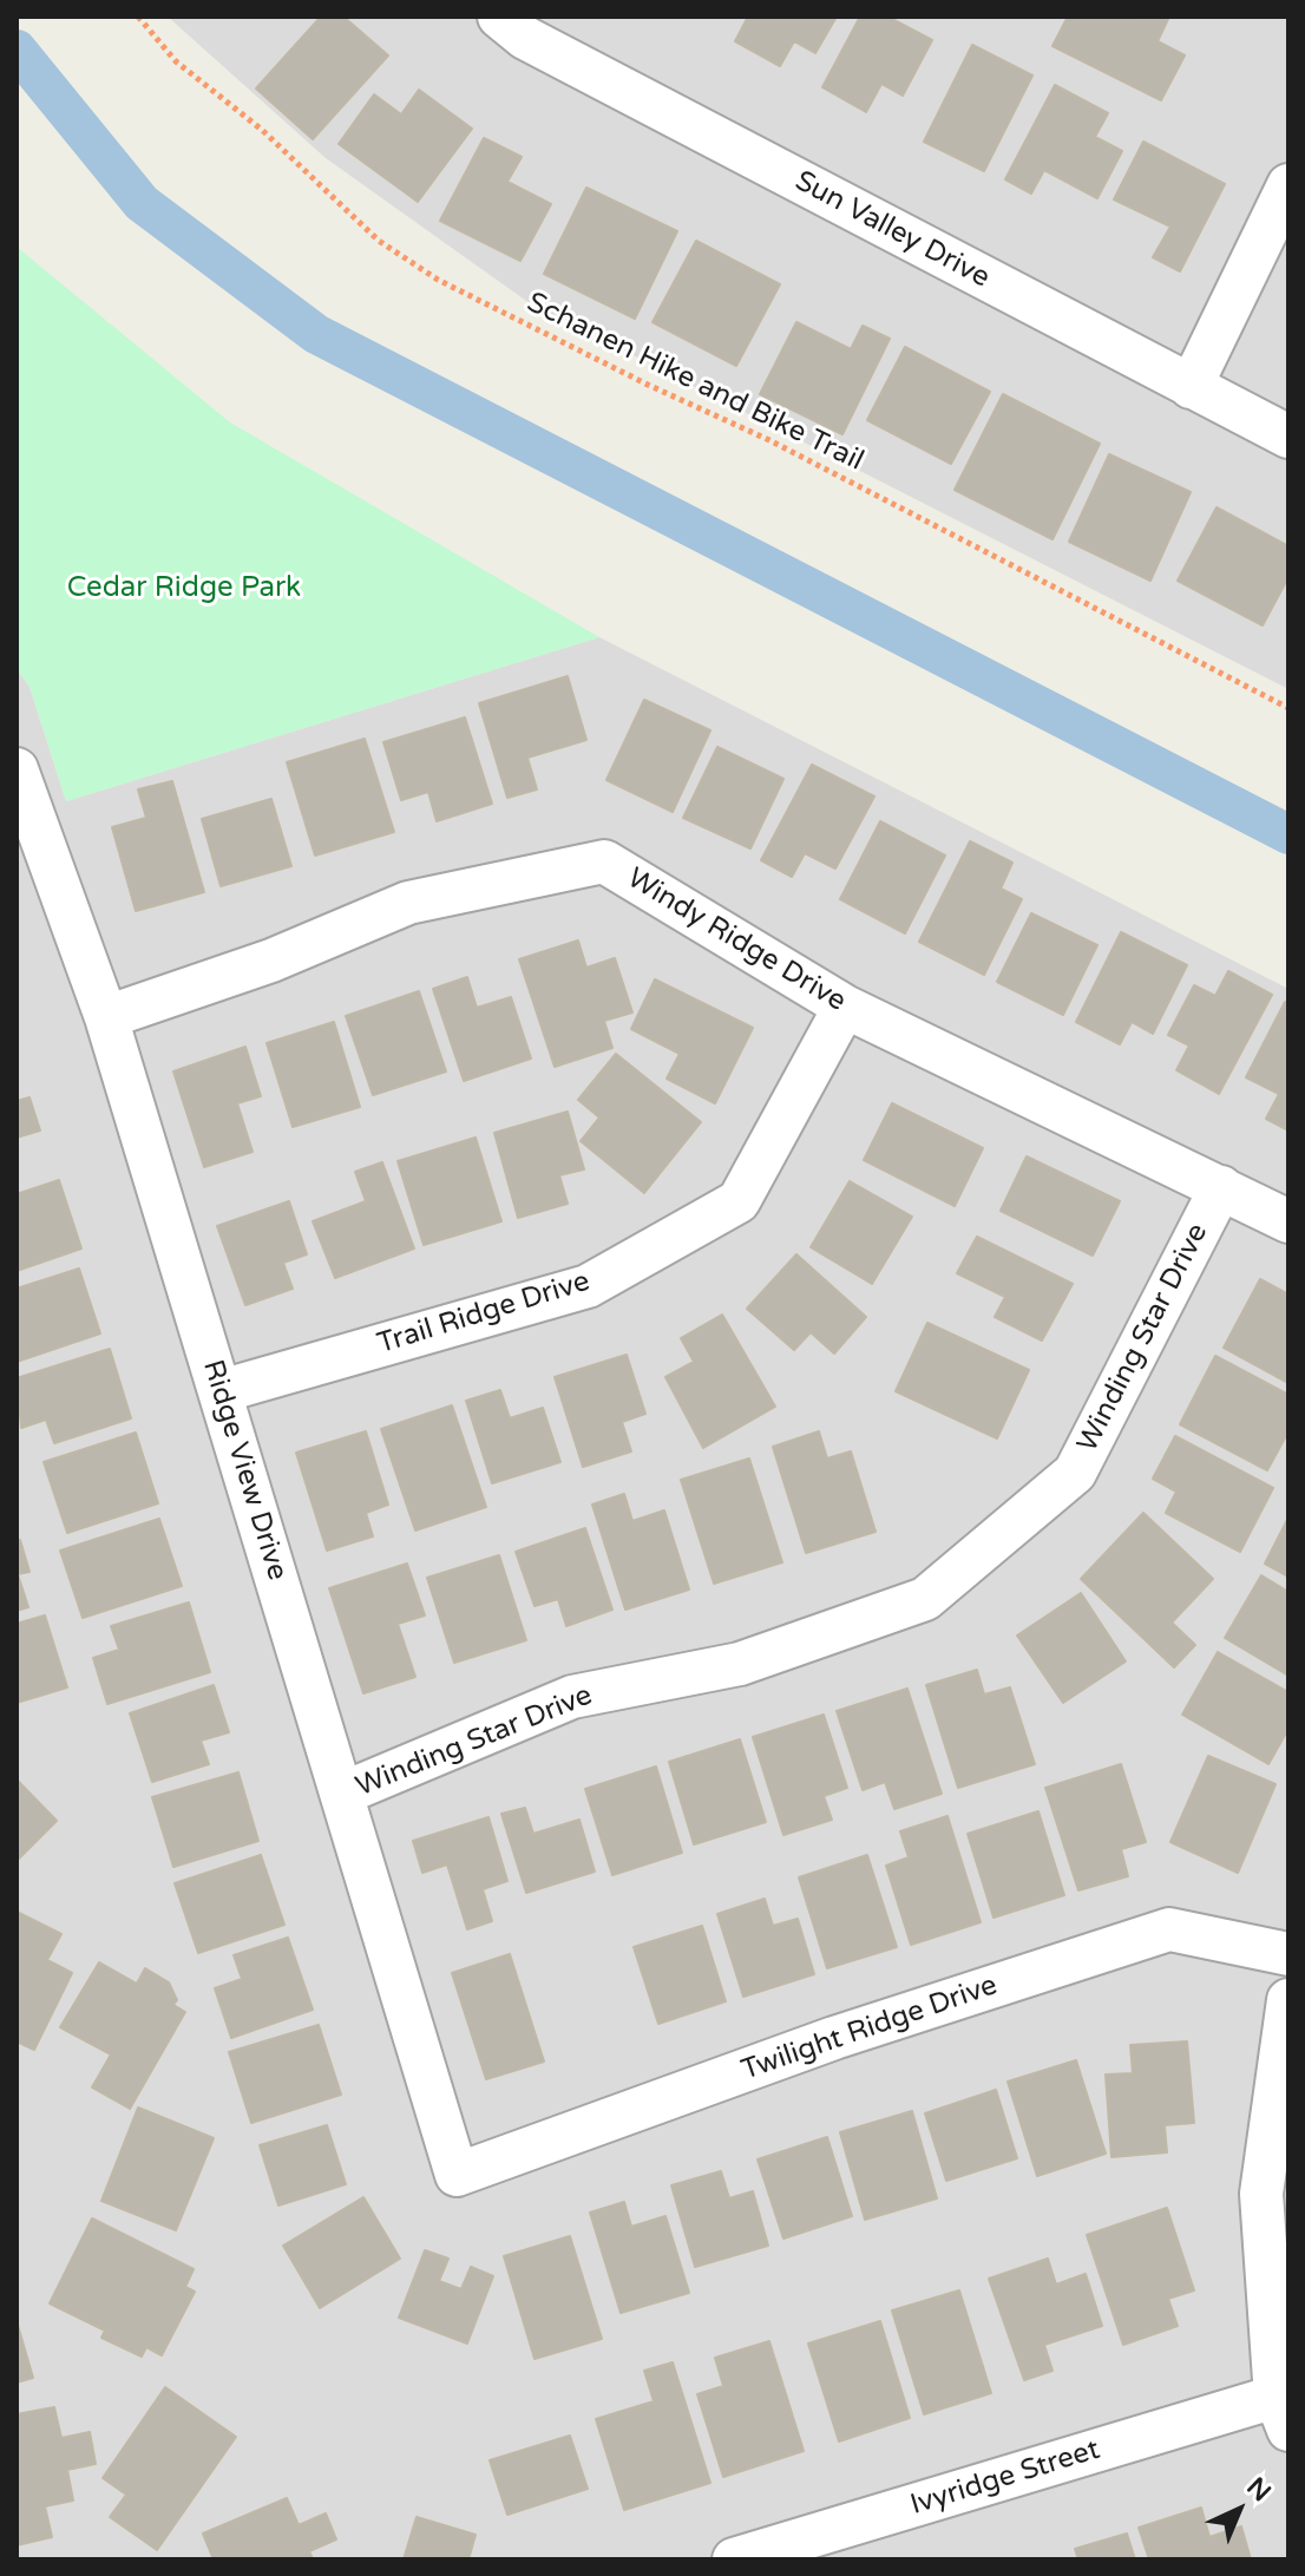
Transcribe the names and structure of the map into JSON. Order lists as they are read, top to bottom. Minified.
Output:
{"streets":{"street":["Sun Valley Drive","Windy Ridge Drive","Trail Ridge Drive","Winding Star Drive","Ridge View Drive","Twilight Ridge Drive","Ivyridge Street"],"path":["Schanen Hike and Bike Trail"]},"crossings":[["Windy Ridge Drive","Trail Ridge Drive"],["Windy Ridge Drive","Winding Star Drive"],["Windy Ridge Drive","Ridge View Drive"],["Trail Ridge Drive","Ridge View Drive"],["Winding Star Drive","Ridge View Drive"],["Ridge View Drive","Twilight Ridge Drive"]],"parks":["Cedar Ridge Park"],"north":"top right"}
